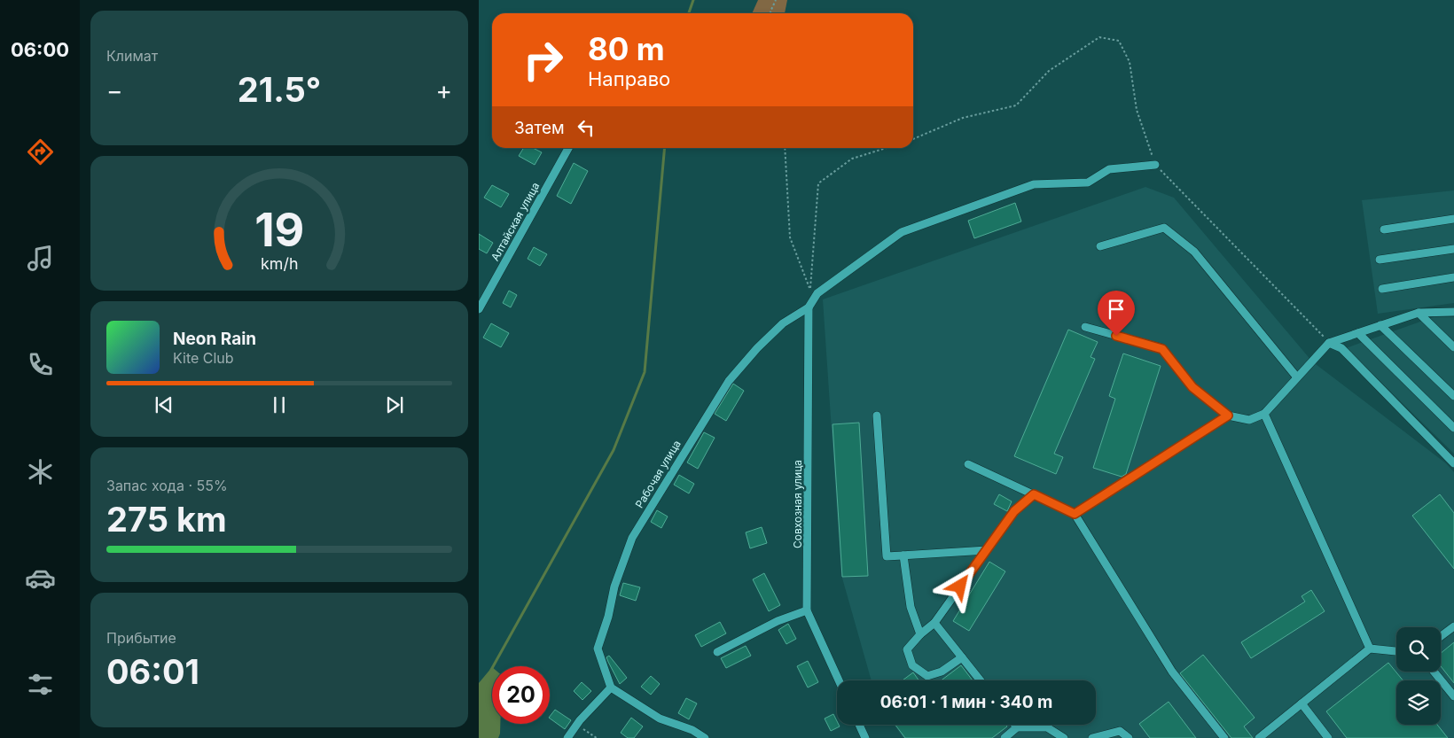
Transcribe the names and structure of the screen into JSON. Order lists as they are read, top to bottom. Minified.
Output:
{"streets":{"street":["Алтайская улица","Рабочая улица","Совхозная улица"]},"crossings":[["Рабочая улица","Совхозная улица"]],"page":{"tabs":"06:00","tile":["Климат",["Запас хода · 55%","275 km"],["Прибытие","06:01"]],"turn":["80 m","Направо"],"heat":["−","21.5°","+"],"then":"Затем","song":["Neon Rain","Kite Club"],"limit":"20","trip":"06:01 · 1 мин · 340 m","gauge":["19","km/h"]}}
